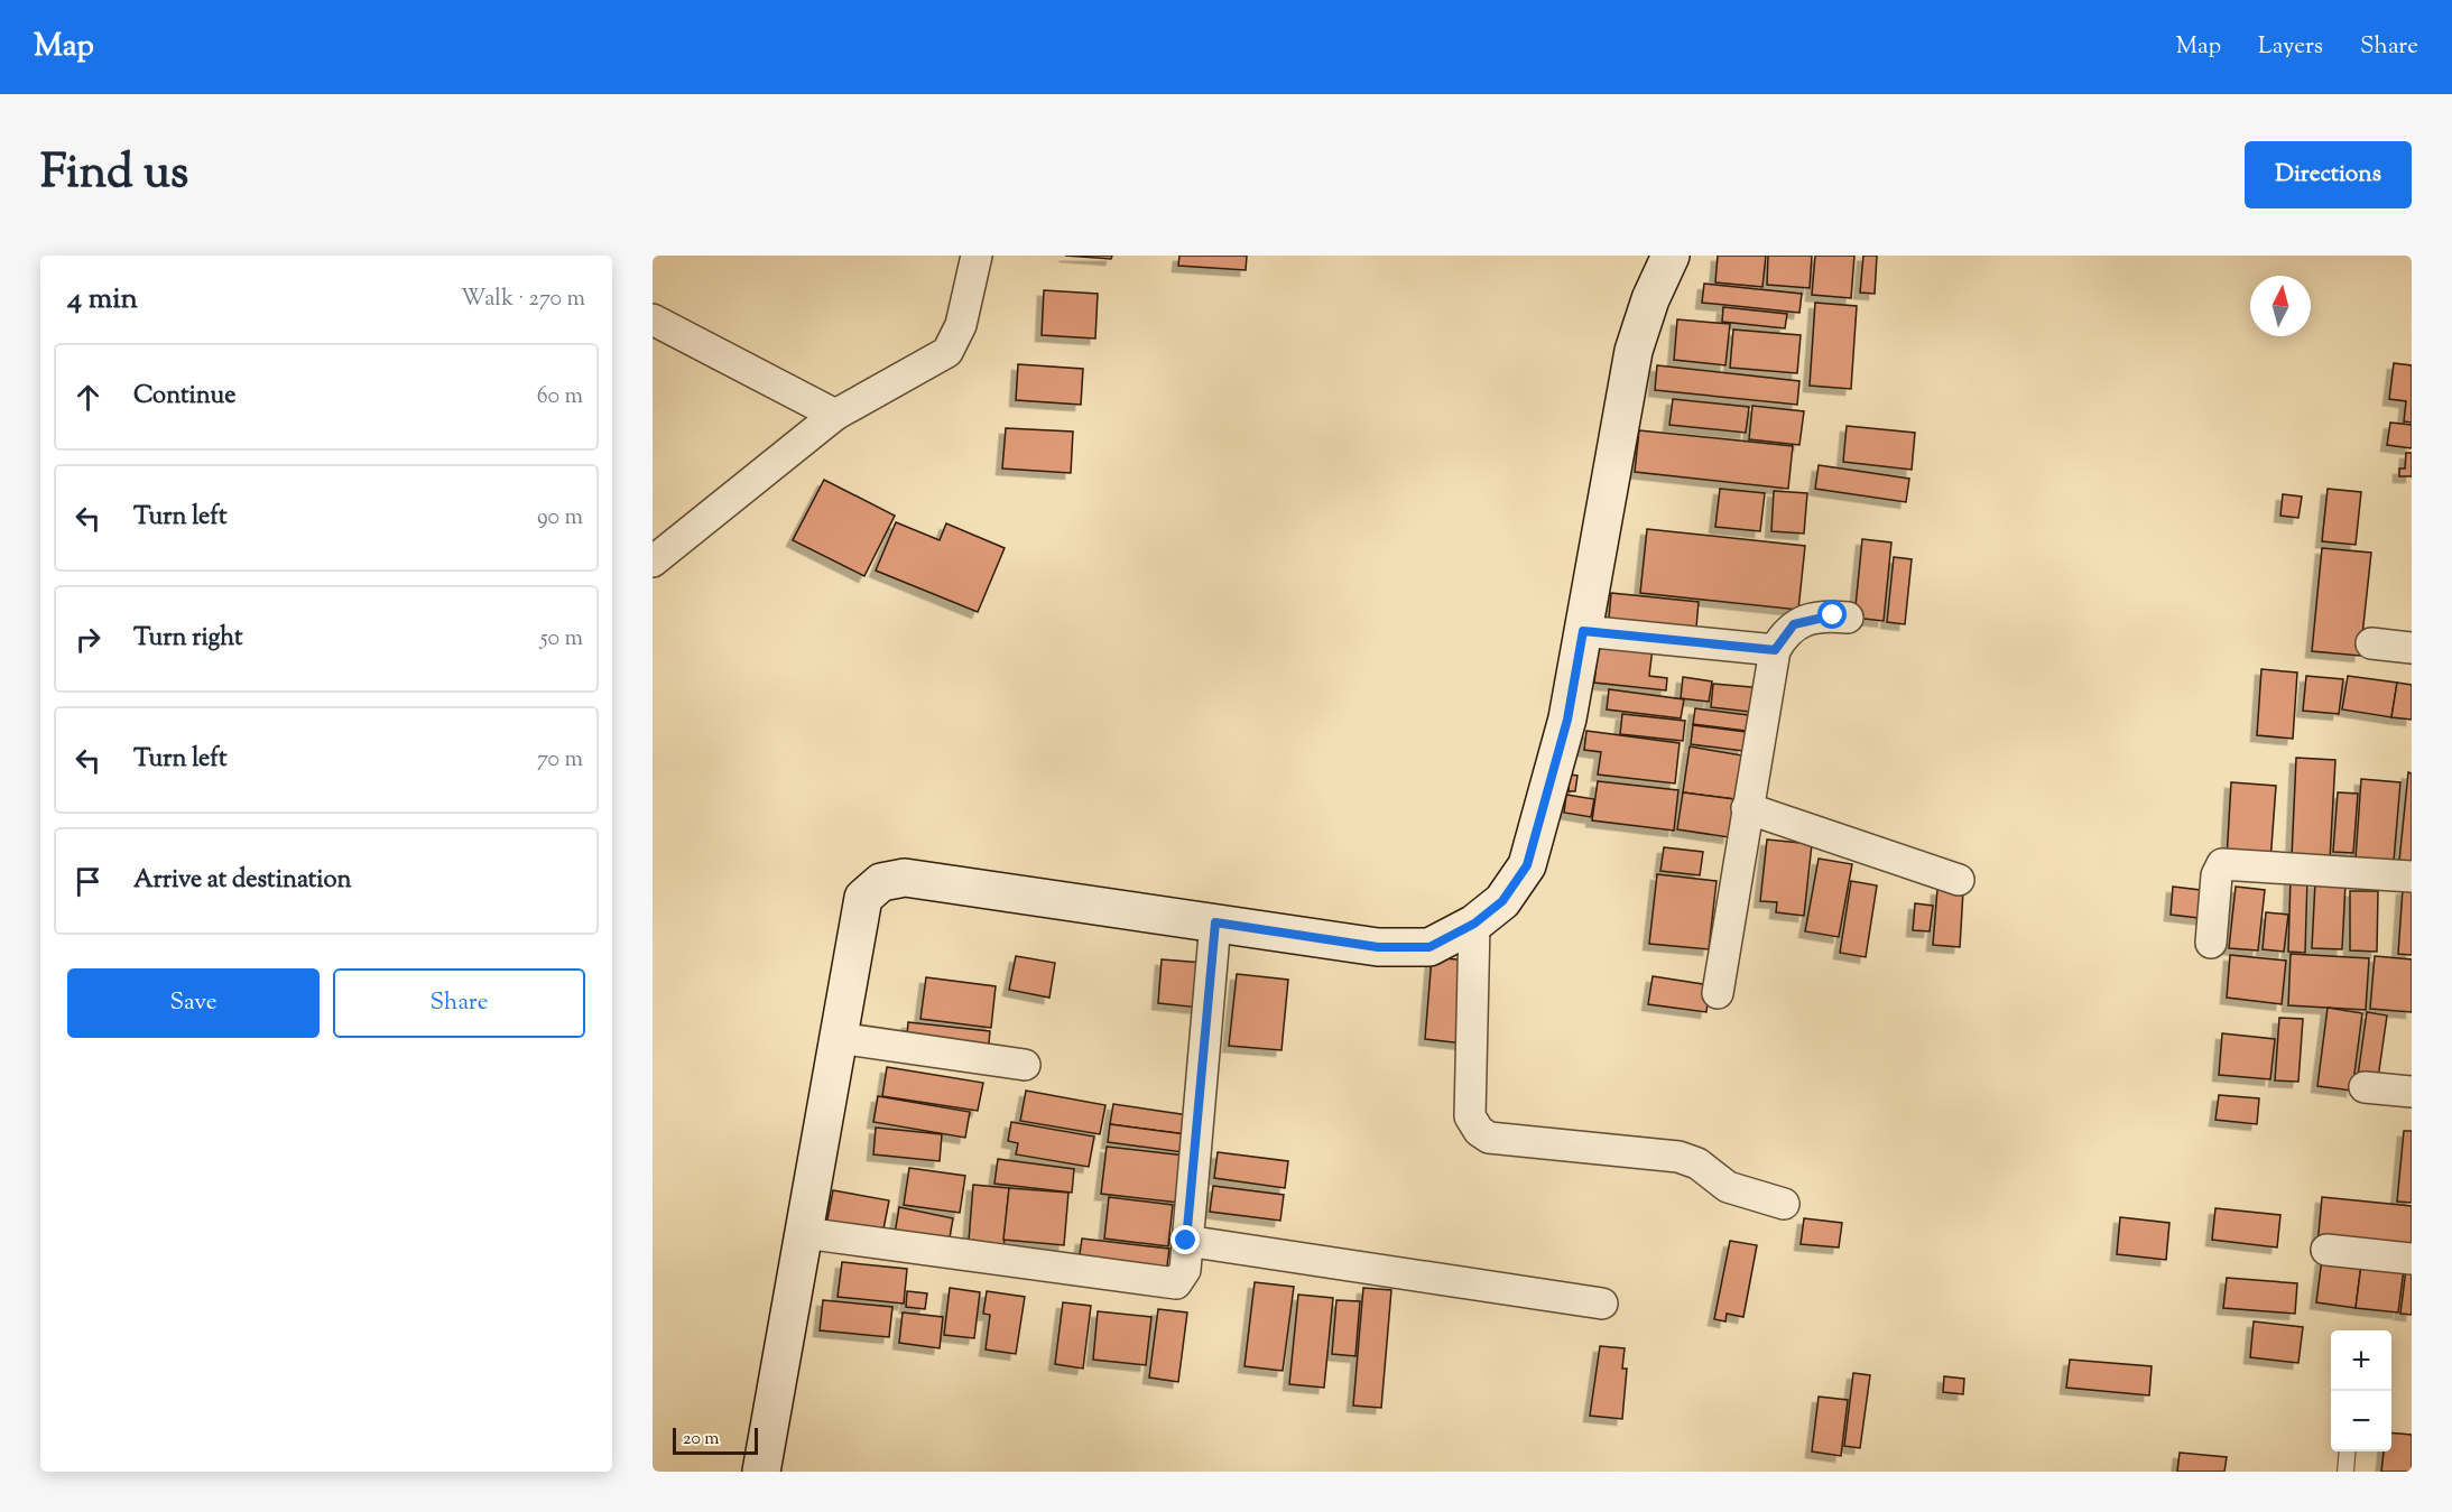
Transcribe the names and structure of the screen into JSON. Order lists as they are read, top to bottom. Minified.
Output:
{"scale_bar":"20 m","north":"top","page":{"header":"Map","nav":["Map","Layers","Share"],"title":"Find us","buttons":["Directions",["Save","Share"]],"heading":["4 min","Walk · 270 m"],"list":[["Continue","60 m"],["Turn left","90 m"],["Turn right","50 m"],["Turn left","70 m"],"Arrive at destination"],"map_buttons":["+","−"],"scale":"20 m"}}
